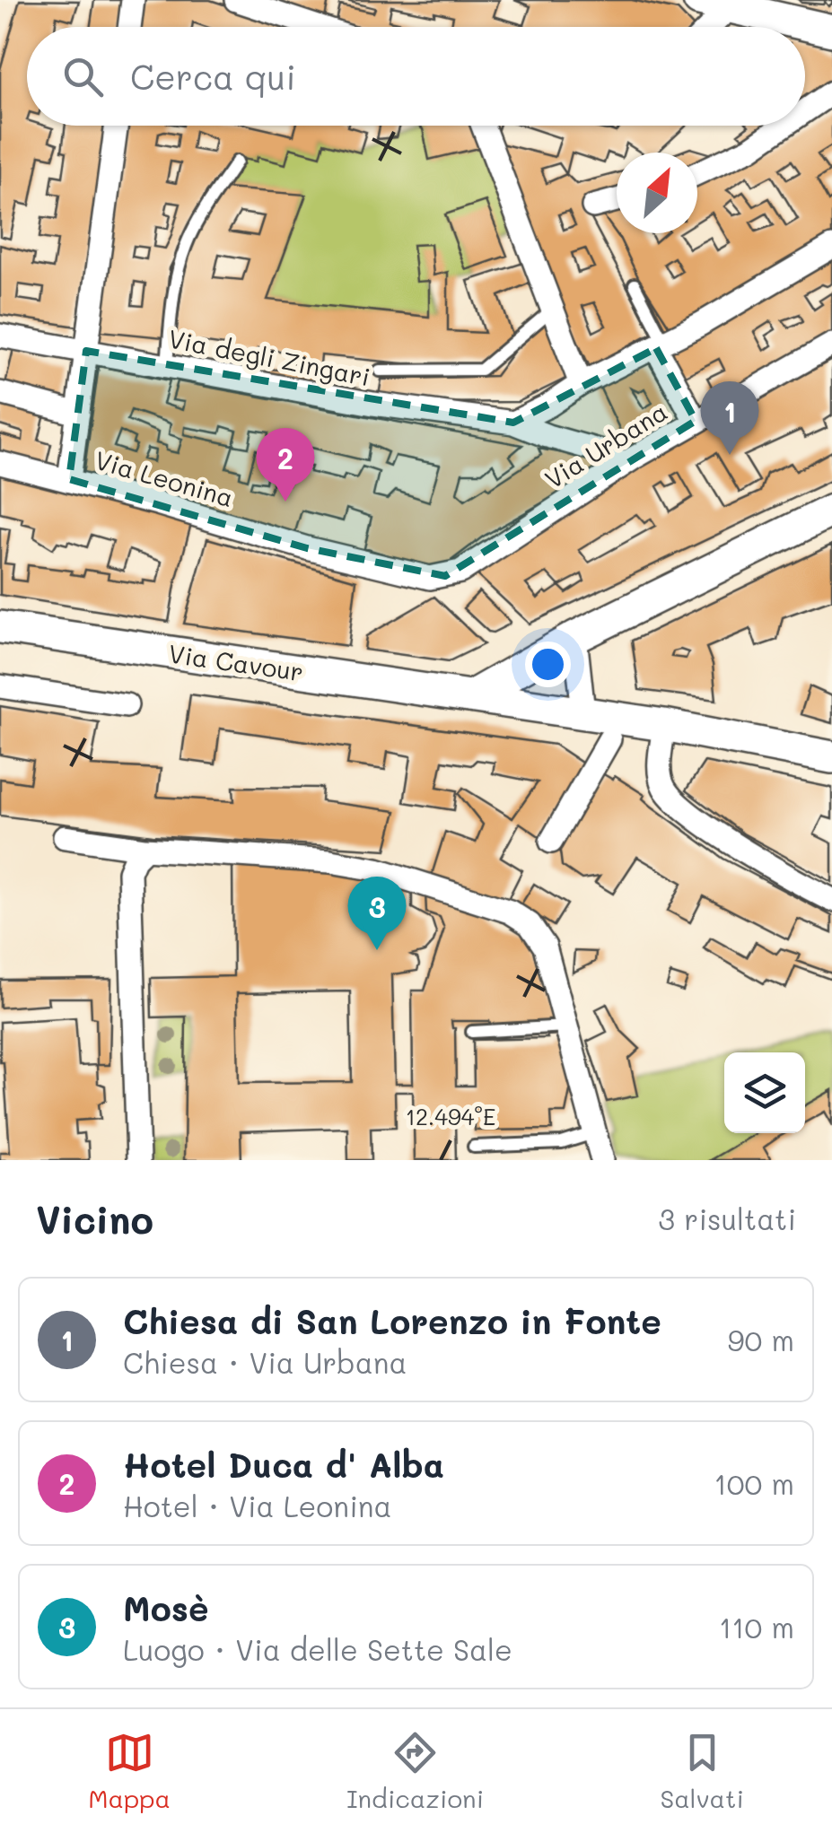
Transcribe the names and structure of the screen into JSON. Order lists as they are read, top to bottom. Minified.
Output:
{"streets":{"main road":["Via Cavour"],"street":["Via degli Zingari","Via Urbana","Via Leonina"]},"crossings":[["Via degli Zingari","Via Urbana"],["Via Urbana","Via Leonina"]],"north":"top right","page":{"search":"Cerca qui","pins":["1","2","3"],"heading":["Vicino","3 risultati"],"list":[{"mark":"1","name":"Chiesa di San Lorenzo in Fonte","note":"Chiesa · Via Urbana","value":"90 m"},{"mark":"2","name":"Hotel Duca d' Alba","note":"Hotel · Via Leonina","value":"100 m"},{"mark":"3","name":"Mosè","note":"Luogo · Via delle Sette Sale","value":"110 m"}],"nav":["Mappa","Indicazioni","Salvati"]},"coordinates":["12.494°E"]}
